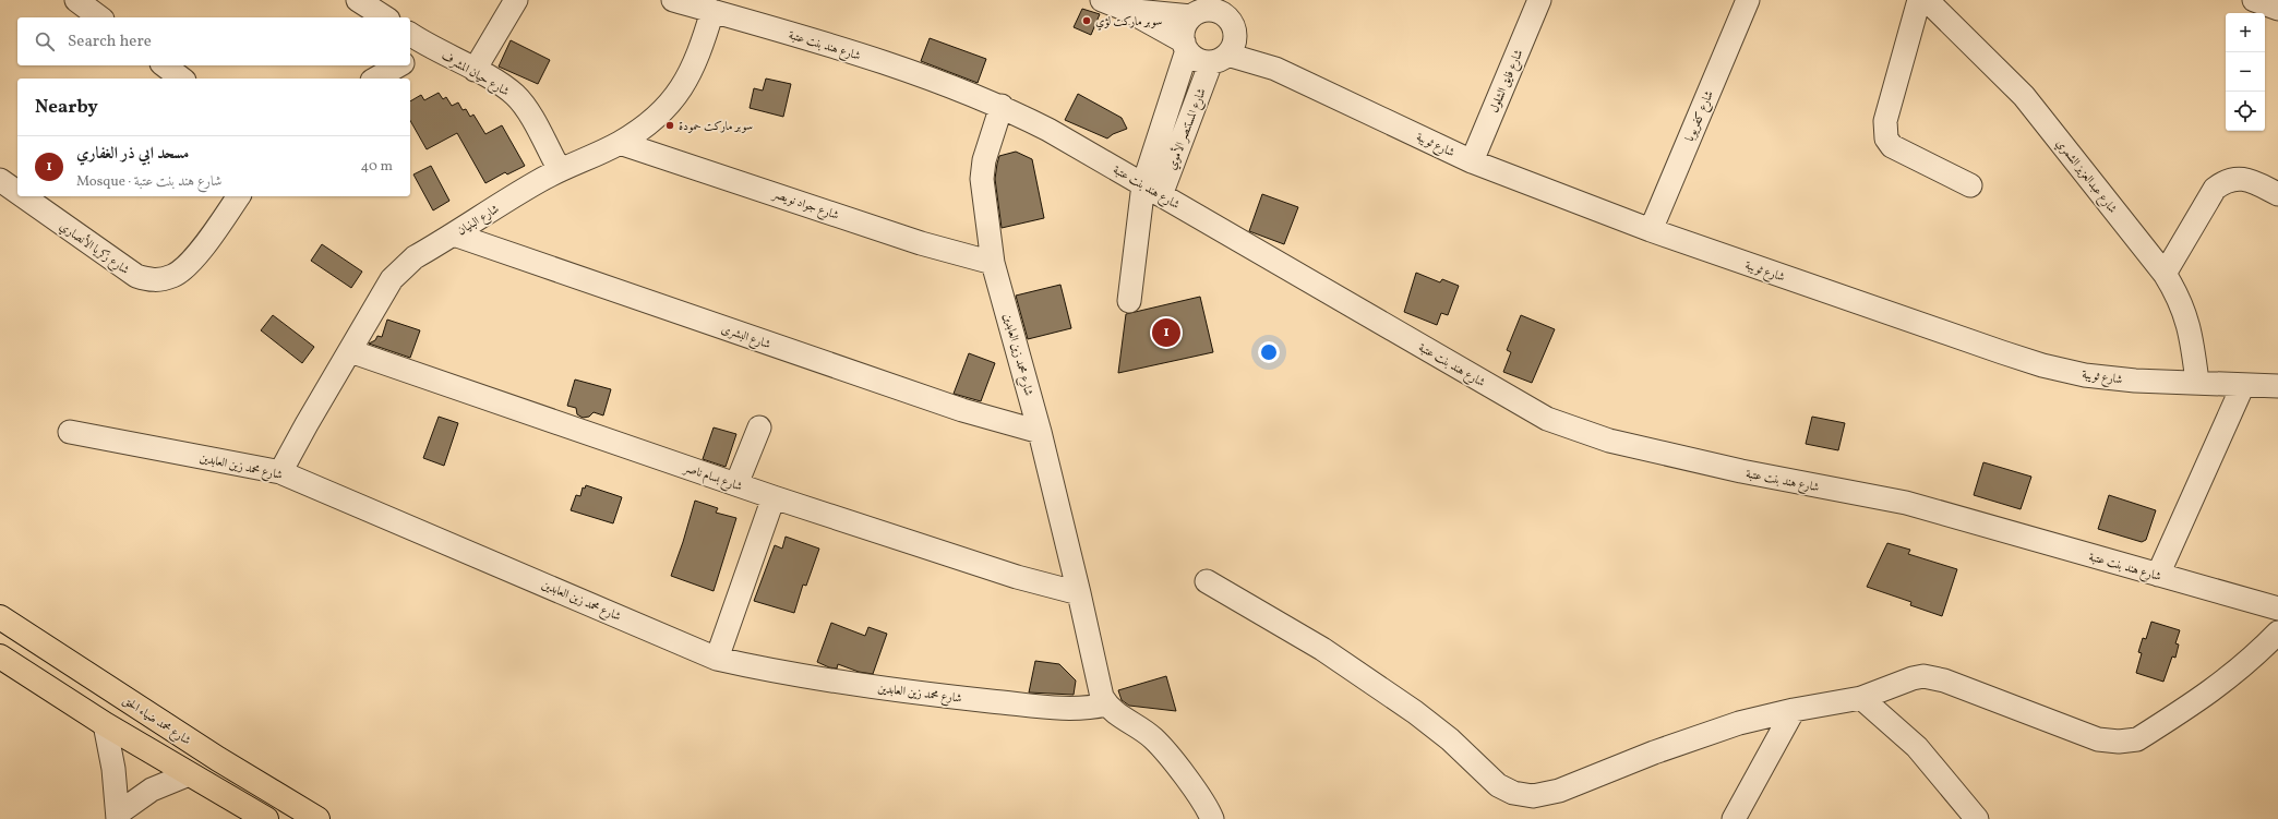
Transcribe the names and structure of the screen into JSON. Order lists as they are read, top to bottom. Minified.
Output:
{"streets":{"main road":["شارع محمد ضياء الحق"],"street":["شارع هند بنت عتبة","شارع حيان المشرف","شارع فايق الشلول","شارع كفريوبا","شارع المستنصر الأموي","شارع ثويبة","شارع عبدالعزيز الشمري","شارع جواد نويصر","شارع البنيان","شارع زكريا الأنصاري","شارع البشرى","شارع محمد زين العابدين","شارع بسام ناصر"]},"crossings":[["شارع هند بنت عتبة","شارع المستنصر الأموي"],["شارع هند بنت عتبة","شارع البنيان"],["شارع هند بنت عتبة","شارع محمد زين العابدين"],["شارع حيان المشرف","شارع البنيان"],["شارع فايق الشلول","شارع ثويبة"],["شارع كفريوبا","شارع ثويبة"],["شارع المستنصر الأموي","شارع ثويبة"],["شارع ثويبة","شارع عبدالعزيز الشمري"],["شارع جواد نويصر","شارع البنيان"],["شارع جواد نويصر","شارع محمد زين العابدين"],["شارع البنيان","شارع البشرى"],["شارع البنيان","شارع محمد زين العابدين"],["شارع البنيان","شارع بسام ناصر"],["شارع البشرى","شارع محمد زين العابدين"],["شارع محمد زين العابدين","شارع بسام ناصر"]],"places":["سوبر ماركت لؤي","سوبر ماركت حمودة"],"page":{"map_buttons":["+","−"],"search":"Search here","heading":"Nearby","list":[{"mark":"1","name":"مسحد ابي ذر الغفاري","note":"Mosque · شارع هند بنت عتبة","value":"40 m"}],"pins":"1"}}
